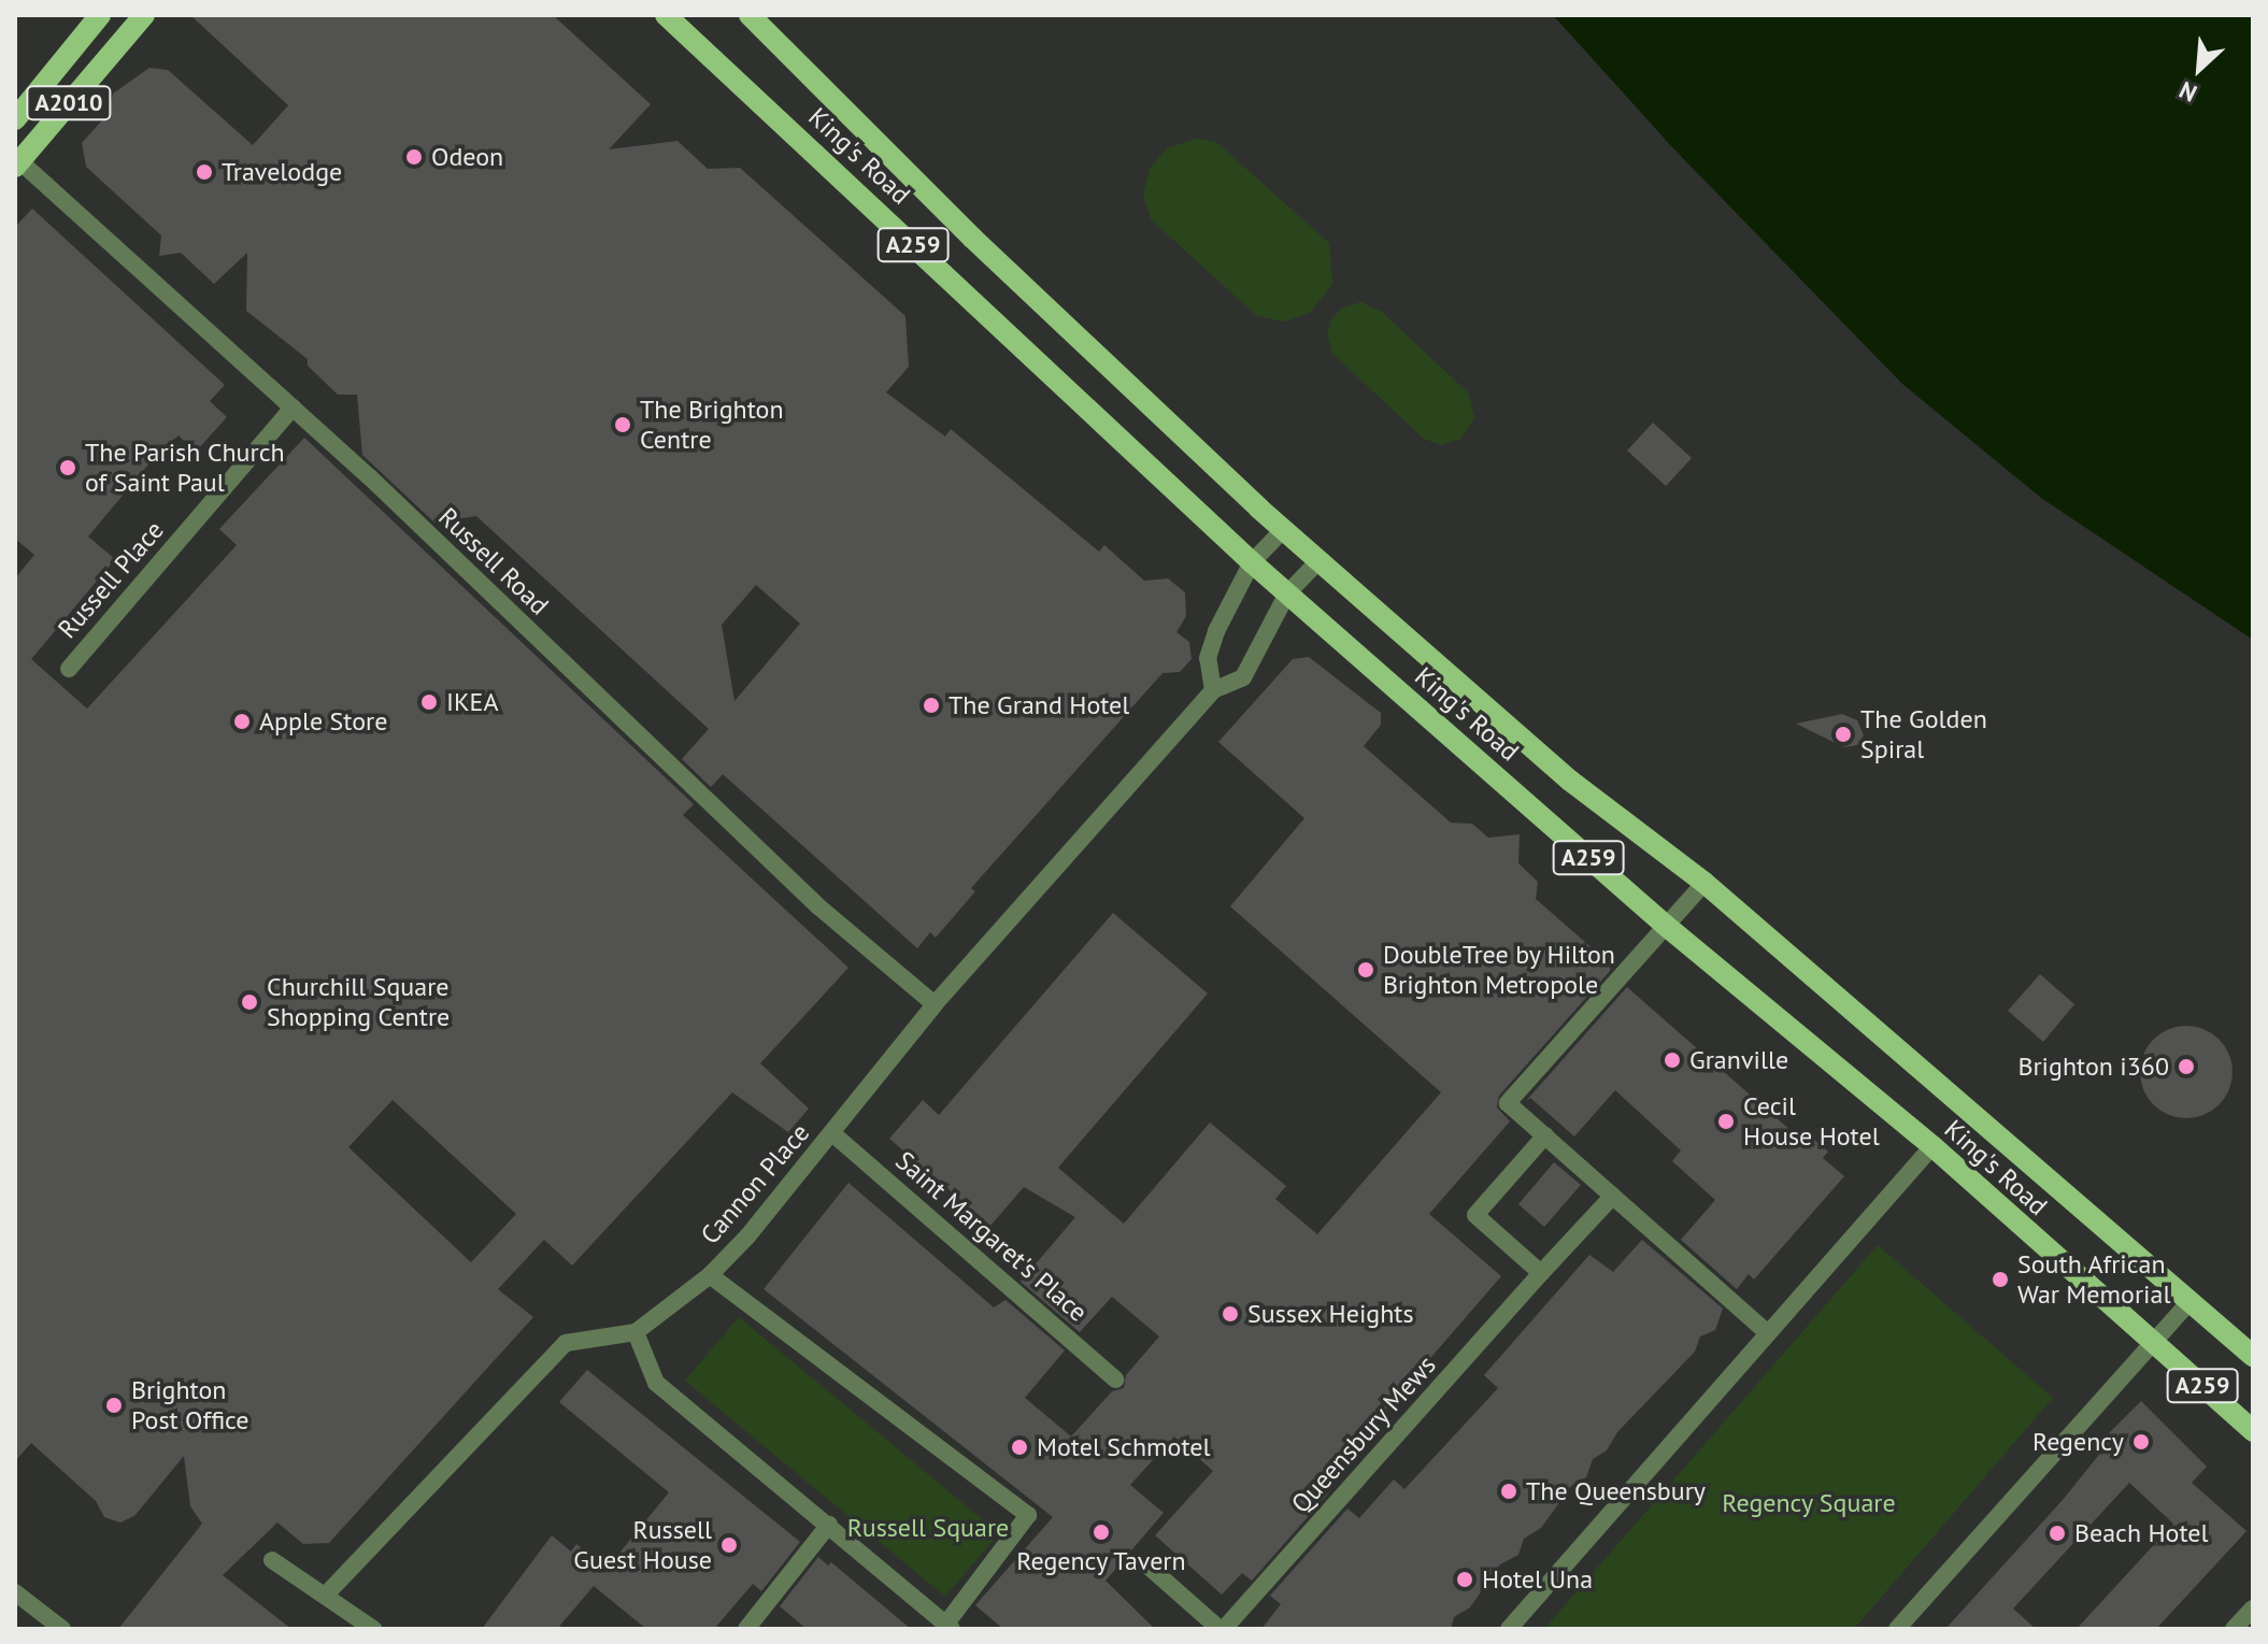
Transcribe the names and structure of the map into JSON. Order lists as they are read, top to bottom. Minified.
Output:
{"streets":{"main road":["A2010","King's Road","A259"],"street":["Russell Road","Russell Place","Cannon Place","Saint Margaret's Place","Queensbury Mews"]},"crossings":[["A2010","Russell Road"],["King's Road","Cannon Place"],["Russell Road","Russell Place"],["Russell Road","Cannon Place"],["Cannon Place","Saint Margaret's Place"]],"parks":["Regency Square","Russell Square"],"places":["Odeon","Travelodge","The Brighton Centre","The Parish Church of Saint Paul","IKEA","The Grand Hotel","Apple Store","The Golden Spiral","DoubleTree by Hilton Brighton Metropole","Churchill Square Shopping Centre","Granville","Brighton i360","Cecil House Hotel","South African War Memorial","Sussex Heights","Brighton Post Office","Regency","Motel Schmotel","The Queensbury","Regency Tavern","Beach Hotel","Russell Guest House","Hotel Una"],"north":"bottom left"}
